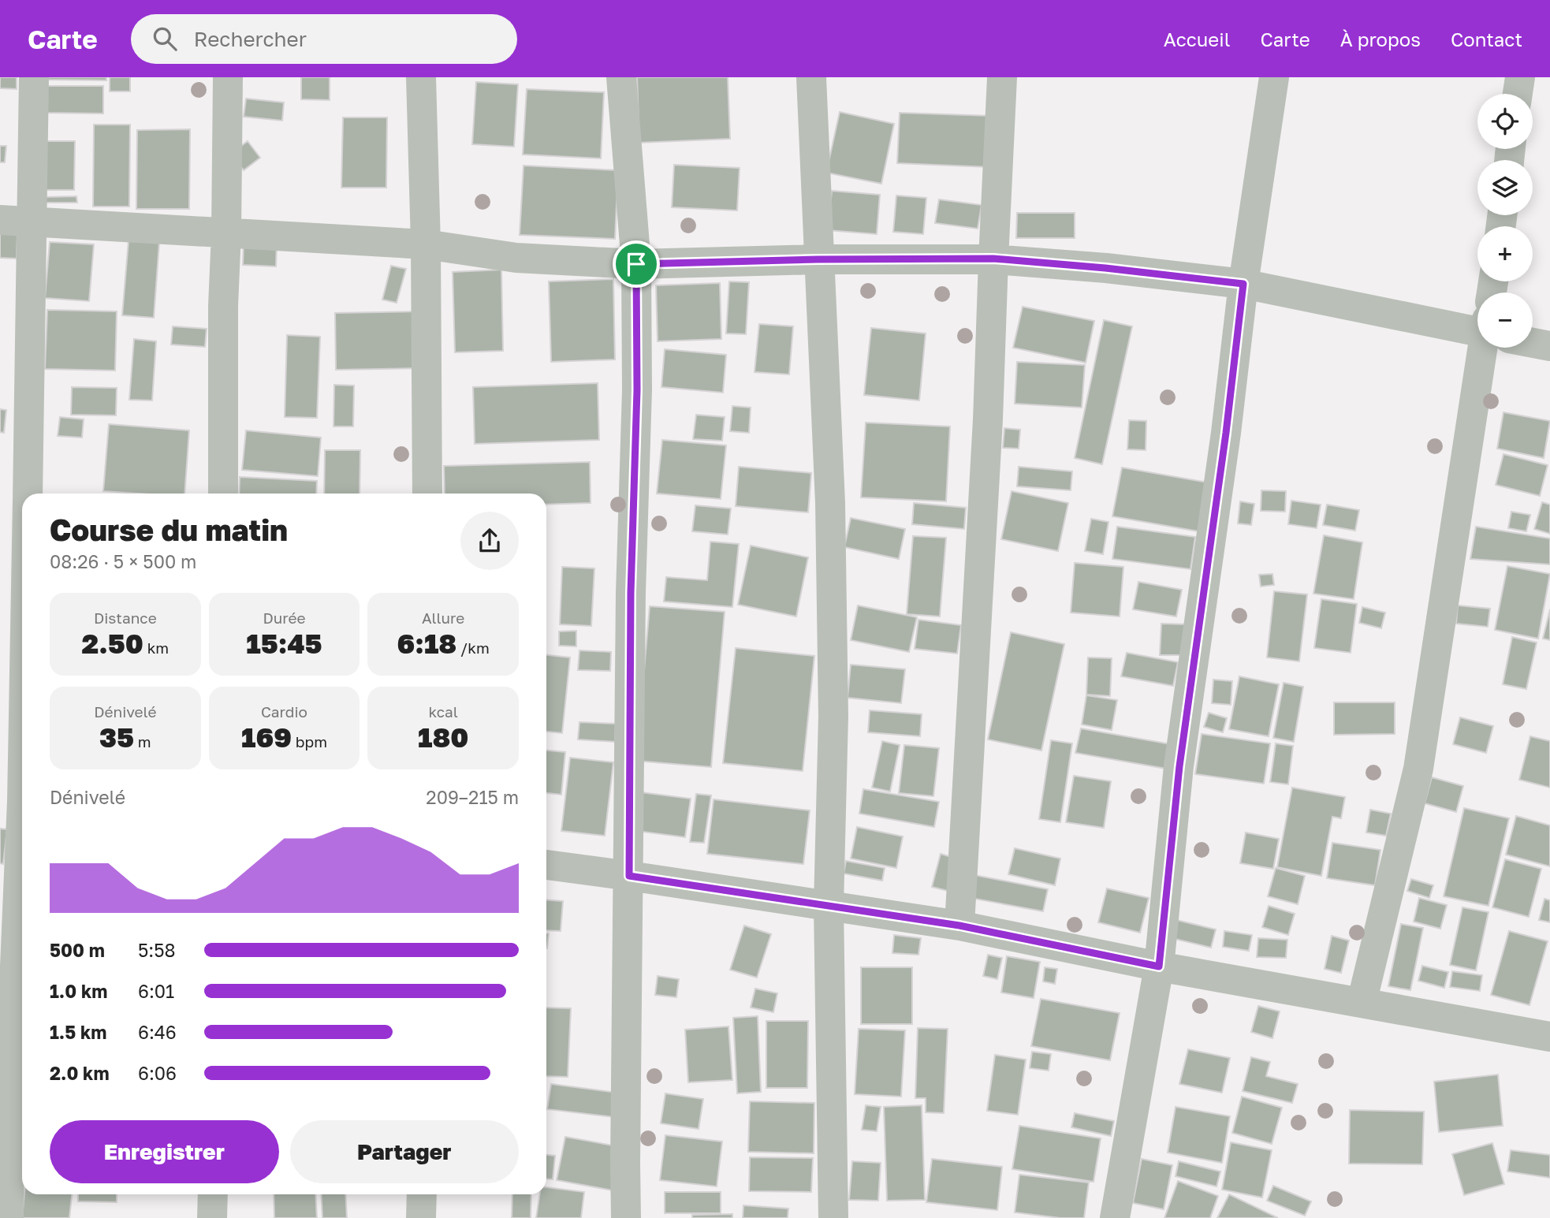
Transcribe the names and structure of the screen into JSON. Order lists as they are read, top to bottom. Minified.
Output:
{"page":{"header":"Carte","search":"Rechercher","nav":["Accueil","Carte","À propos","Contact"],"map_buttons":["+","−"],"heading":["Course du matin","08:26 · 5 × 500 m"],"stats":[["Distance","2.50 km"],["Durée","15:45"],["Allure","6:18 /km"],["Dénivelé","35 m"],["Cardio","169 bpm"],["kcal","180"]],"chart":["Dénivelé","209–215 m"],"list":[{"name":"500 m","note":"5:58"},{"name":"1.0 km","note":"6:01"},{"name":"1.5 km","note":"6:46"},{"name":"2.0 km","note":"6:06"}],"buttons":["Enregistrer","Partager"]}}
